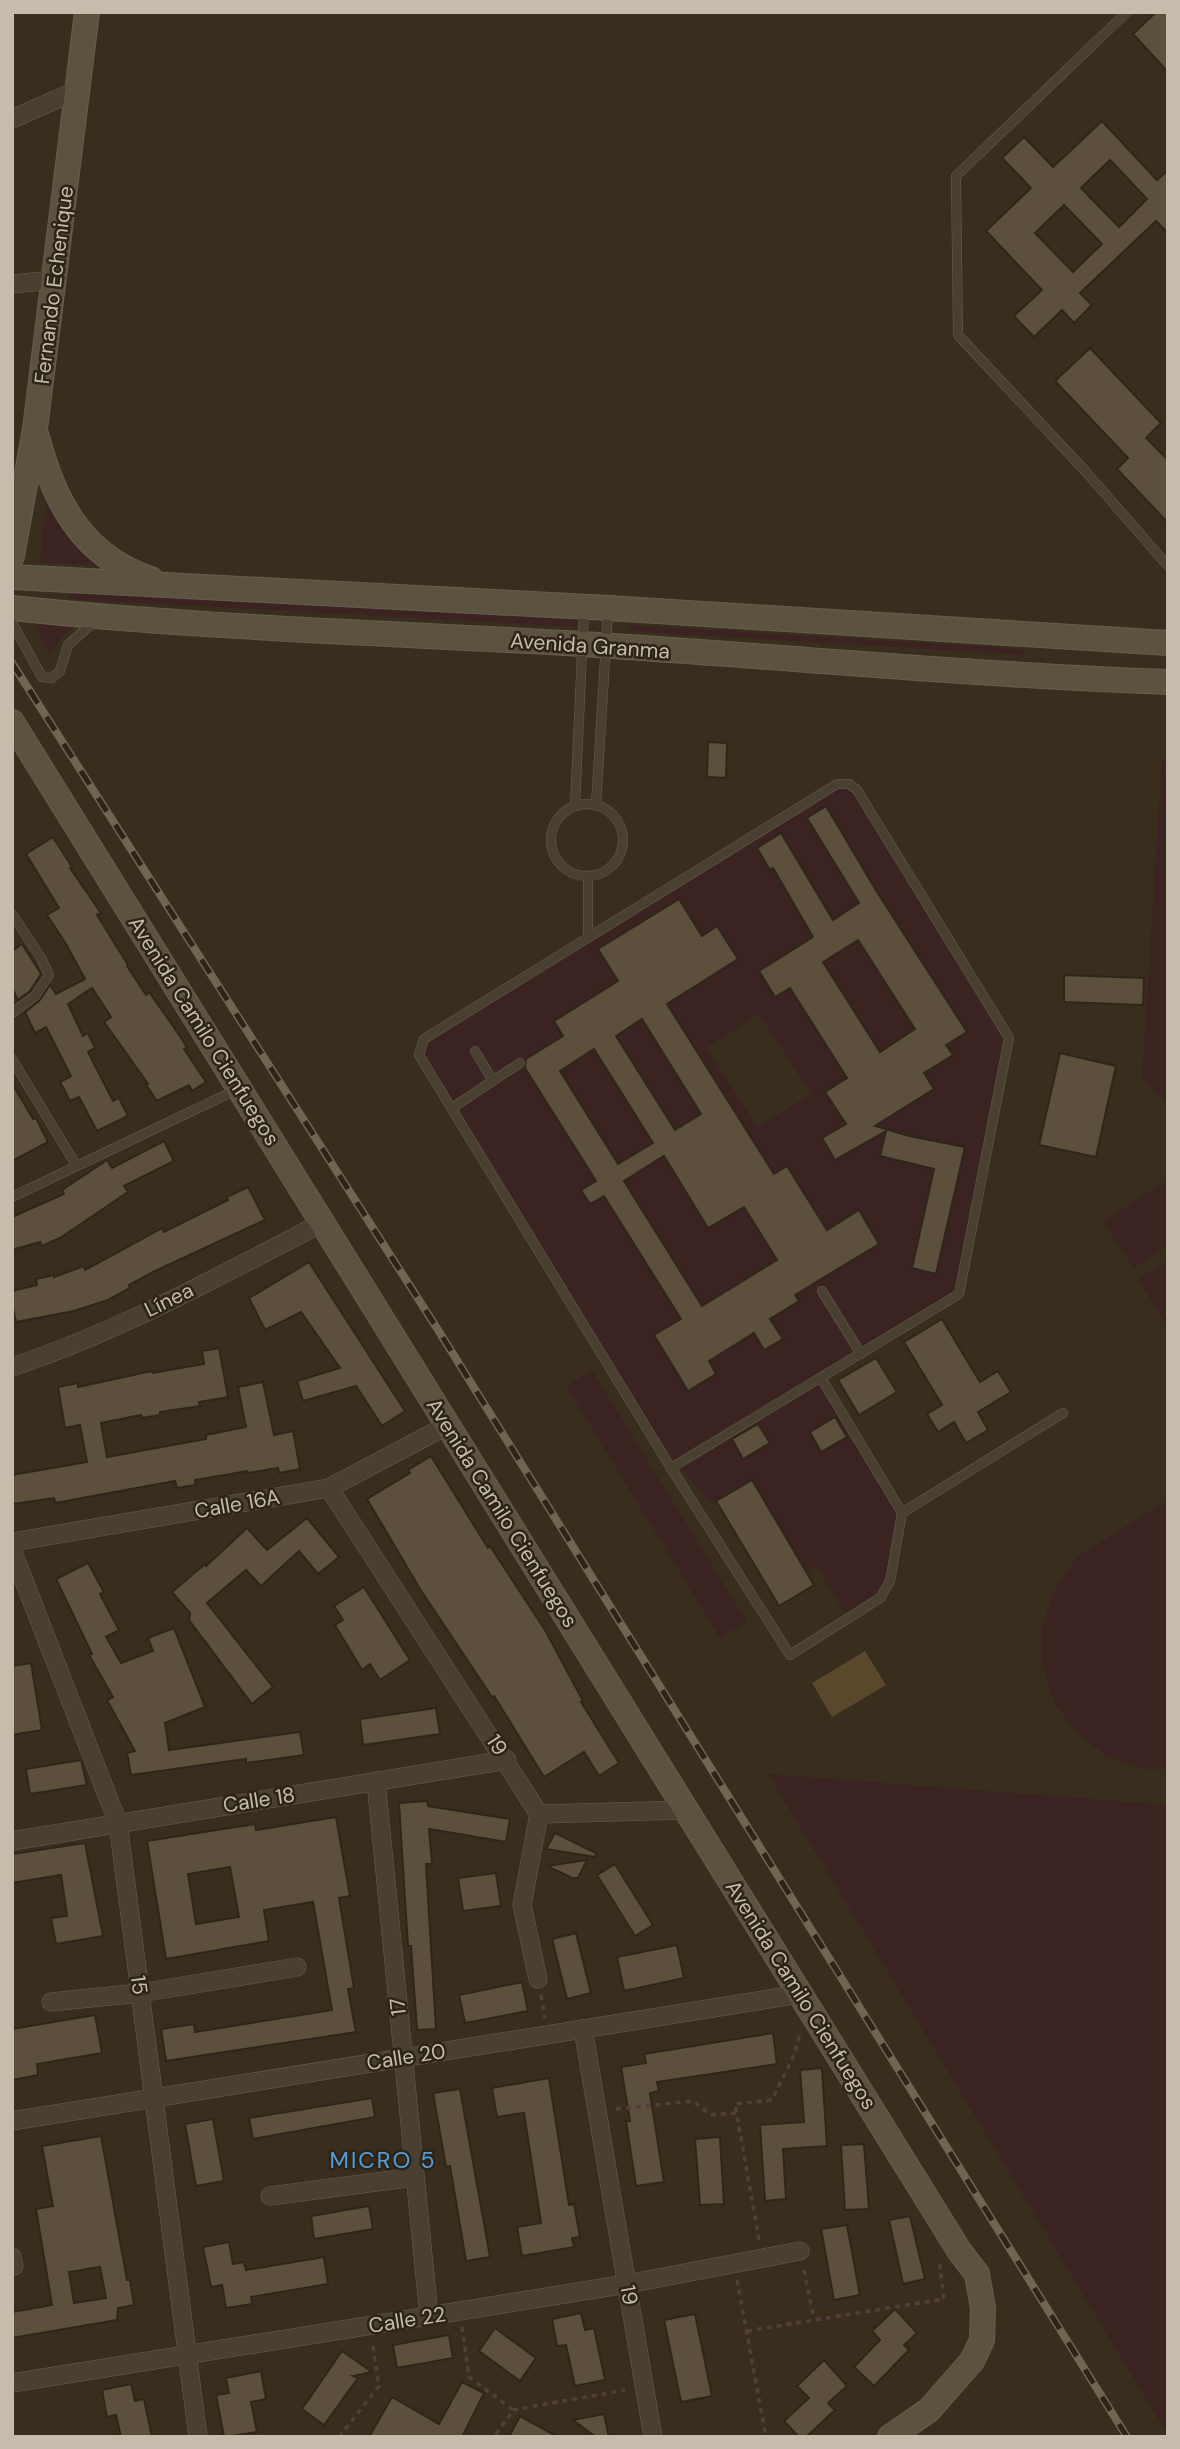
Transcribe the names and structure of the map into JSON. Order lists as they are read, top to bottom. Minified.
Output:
{"streets":{"street":["Fernando Echenique","Avenida Granma","Avenida Camilo Cienfuegos","Línea","Calle 16A","19","Calle 18","15","17","Calle 20","Calle 22"]},"crossings":[["Avenida Camilo Cienfuegos","Línea"],["Avenida Camilo Cienfuegos","Calle 16A"],["Avenida Camilo Cienfuegos","Calle 20"],["Calle 16A","19"],["19","Calle 18"],["19","Calle 20"],["19","Calle 22"],["Calle 18","15"],["Calle 18","17"],["15","Calle 20"],["15","Calle 22"],["17","Calle 20"],["17","Calle 22"]],"districts":["MICRO 5"]}
